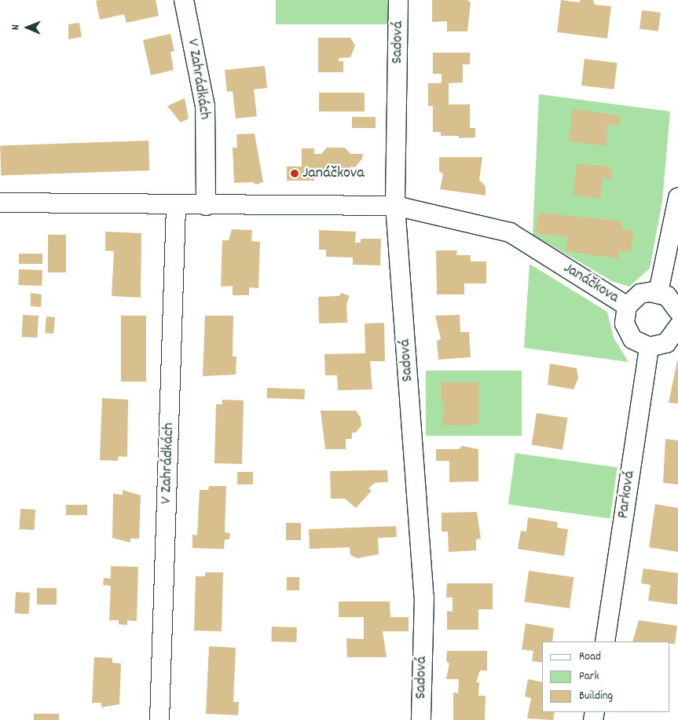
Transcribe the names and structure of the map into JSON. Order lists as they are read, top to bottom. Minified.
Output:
{"streets":{"street":["Sadová","V Zahrádkách","Janáčkova","Parková"]},"crossings":[["Sadová","Janáčkova"],["V Zahrádkách","Janáčkova"]],"places":["Janáčkova"],"legend":["Road","Park","Building"],"north":"left"}
